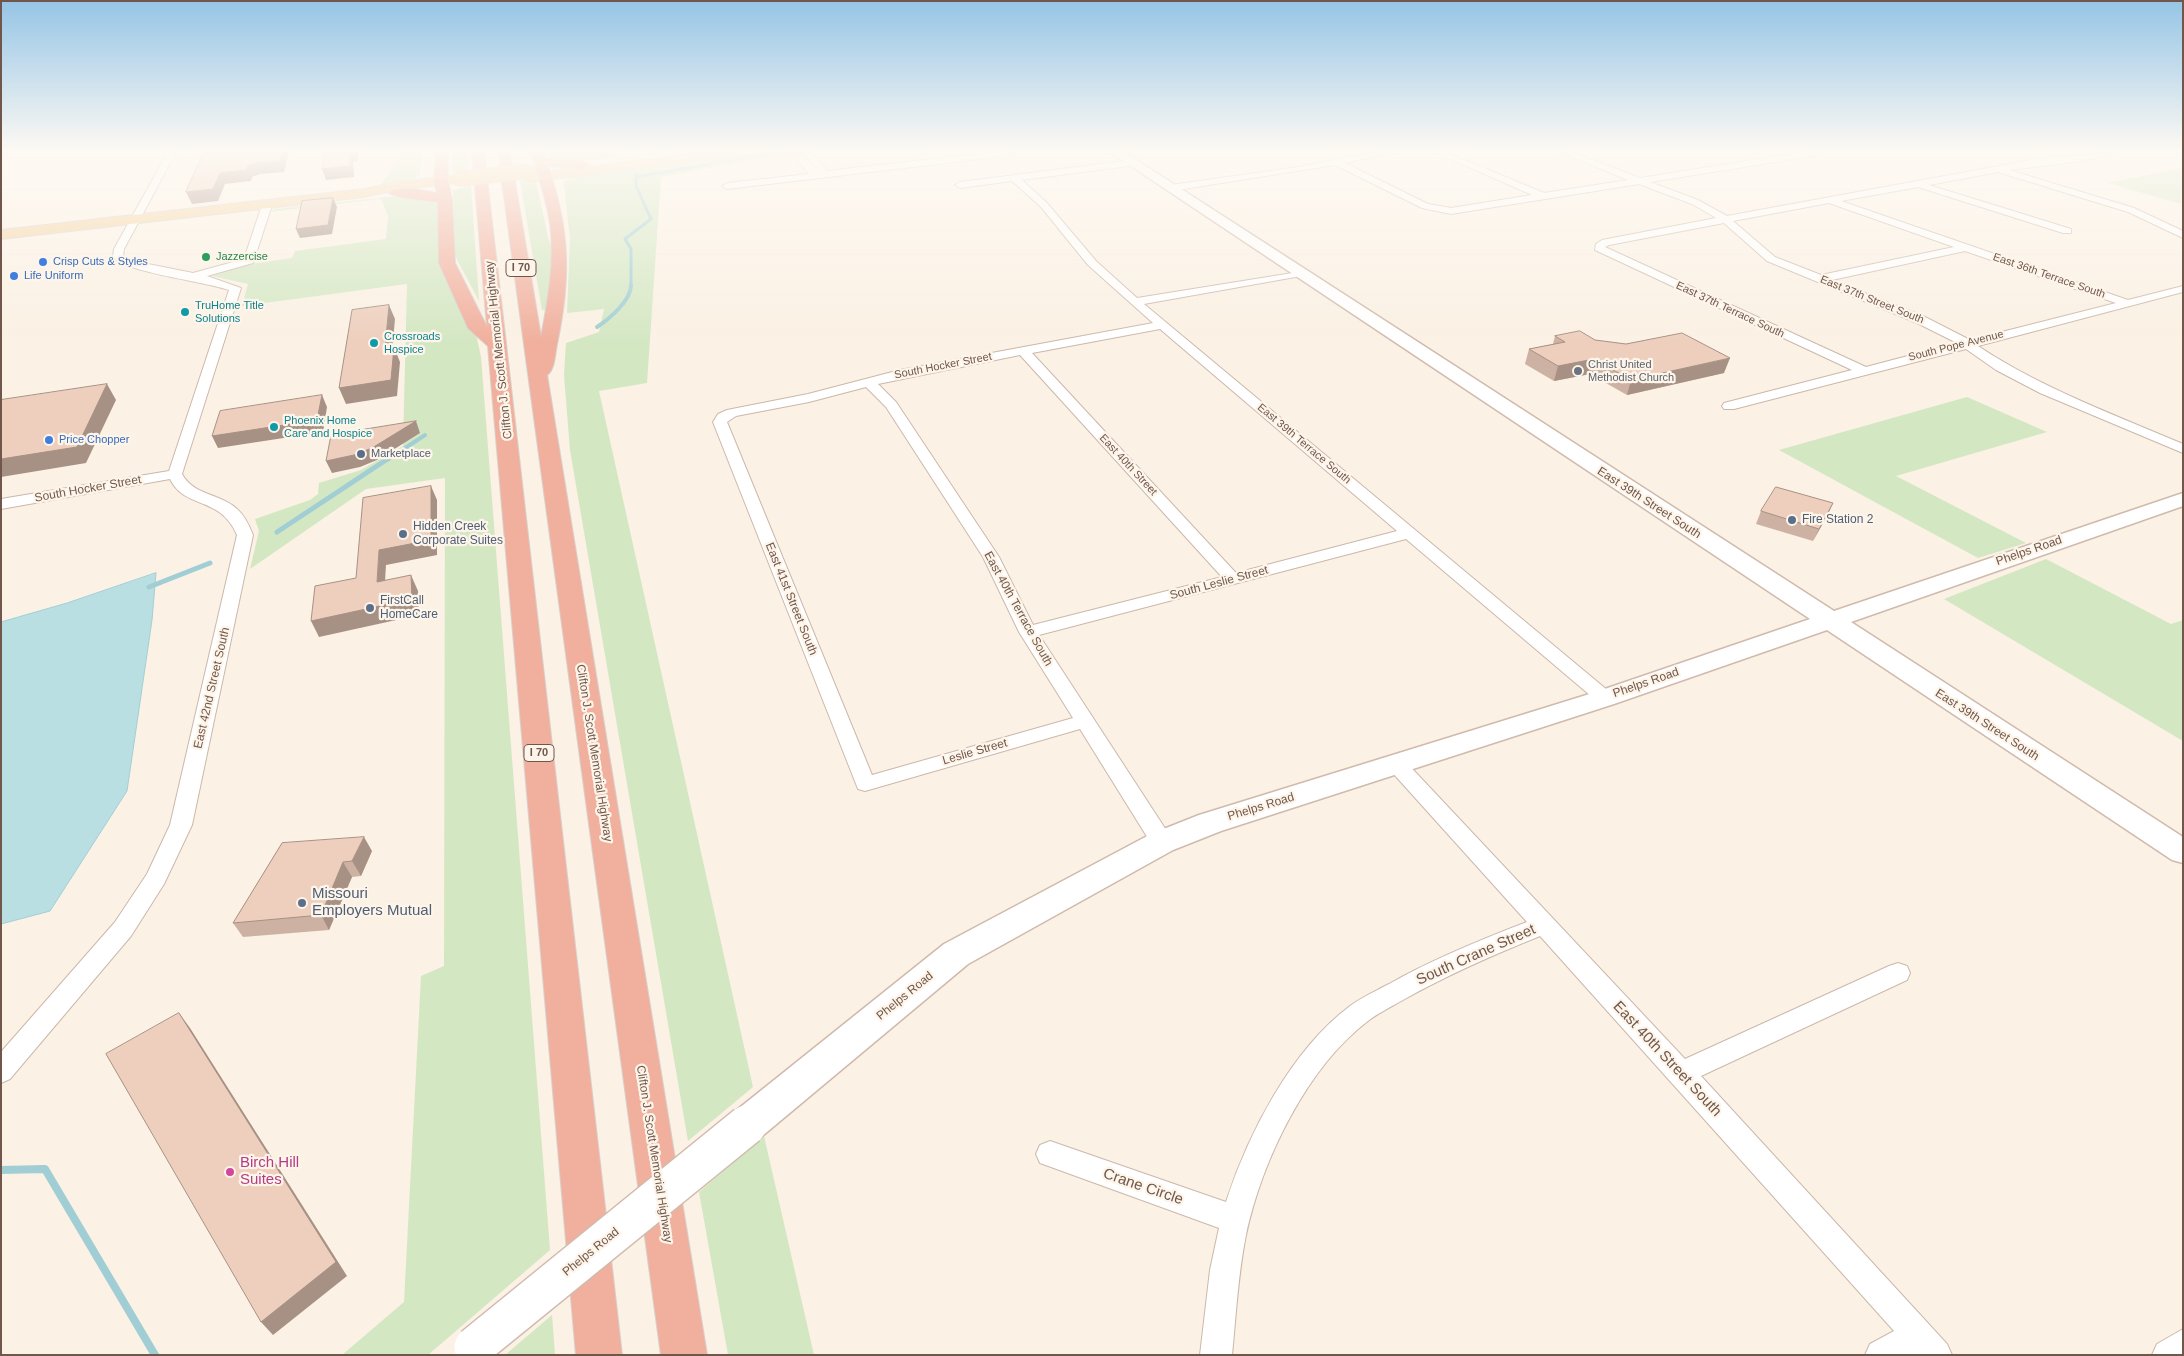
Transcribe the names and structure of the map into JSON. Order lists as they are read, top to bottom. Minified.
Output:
{"streets":{"highway":["I 70","Clifton J. Scott Memorial Highway"],"main road":["East 39th Street South","Phelps Road"],"street":["East 36th Terrace South","East 37th Street South","East 37th Terrace South","South Pope Avenue","South Hocker Street","East 39th Terrace South","East 40th Street","South Leslie Street","East 41st Street South","East 40th Terrace South","East 42nd Street South","Leslie Street","South Crane Street","East 40th Street South","Crane Circle"]},"crossings":[["East 36th Terrace South","South Pope Avenue"],["East 37th Street South","East 37th Terrace South"],["East 37th Street South","South Pope Avenue"],["East 37th Terrace South","South Pope Avenue"],["South Hocker Street","East 39th Terrace South"],["South Hocker Street","East 40th Street"],["South Hocker Street","East 41st Street South"],["South Hocker Street","East 40th Terrace South"],["South Hocker Street","East 42nd Street South"],["East 39th Terrace South","Phelps Road"],["East 39th Terrace South","South Leslie Street"],["East 40th Street","South Leslie Street"],["East 39th Street South","Phelps Road"],["Phelps Road","East 40th Terrace South"],["Phelps Road","East 40th Street South"],["South Leslie Street","East 40th Terrace South"],["East 41st Street South","Leslie Street"],["East 40th Terrace South","Leslie Street"],["South Crane Street","East 40th Street South"],["South Crane Street","Crane Circle"]],"places":["Jazzercise","Crisp Cuts & Styles","Life Uniform","TruHome Title Solutions","Crossroads Hospice","Christ United Methodist Church","Phoenix Home Care and Hospice","Price Chopper","Marketplace","Fire Station 2","Hidden Creek Corporate Suites","FirstCall HomeCare","Missouri Employers Mutual","Birch Hill Suites"]}
